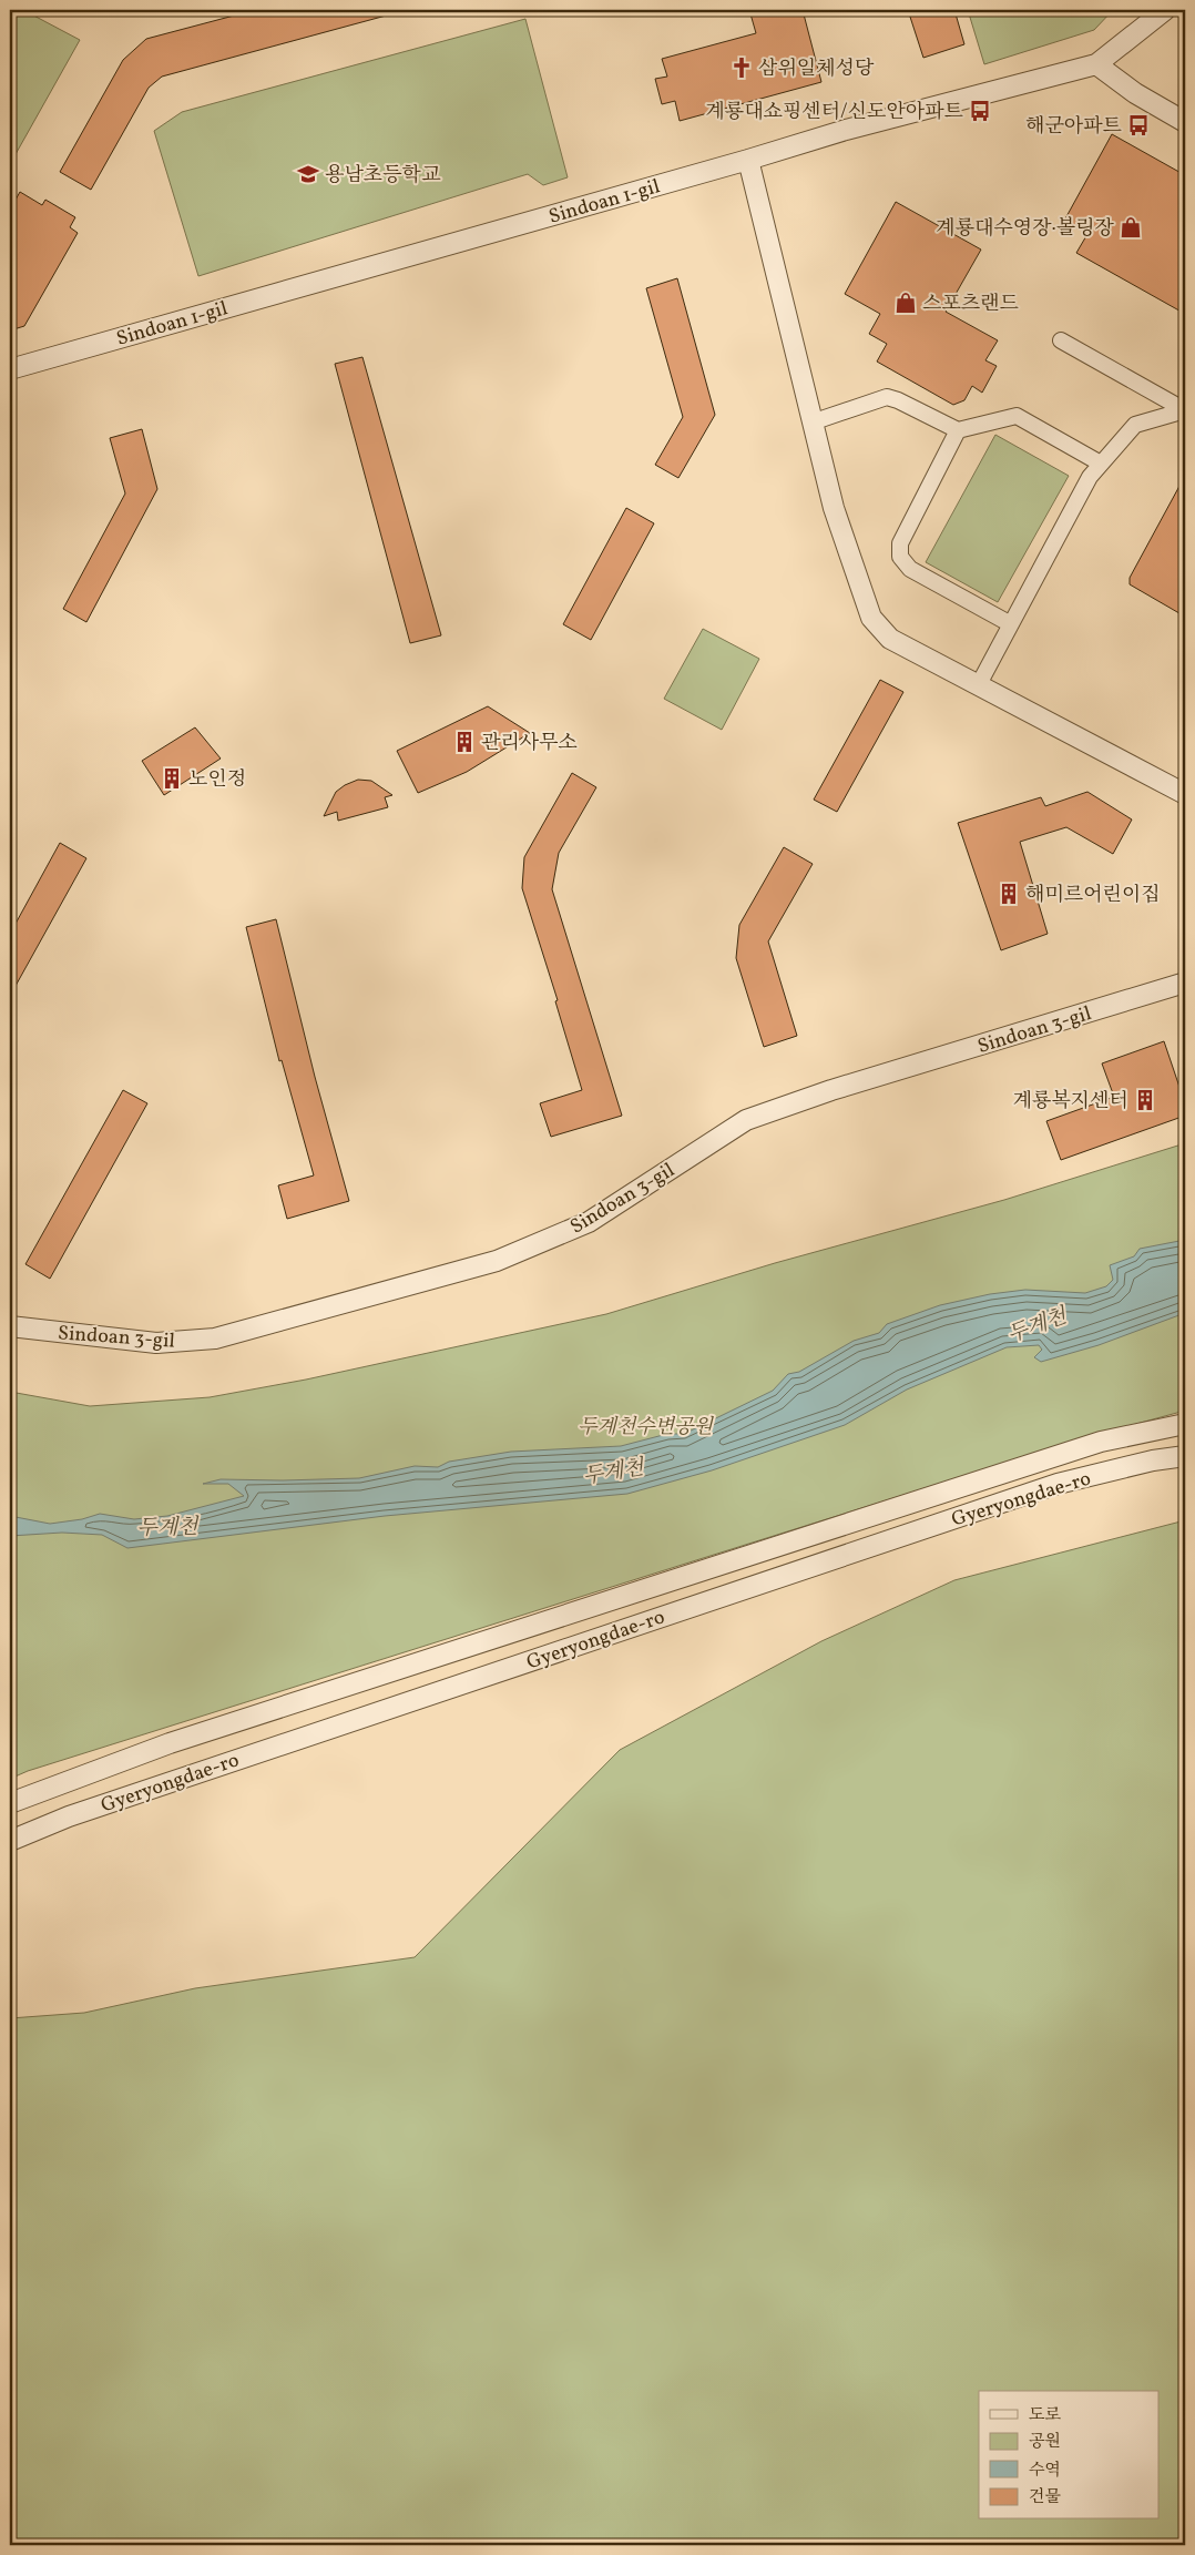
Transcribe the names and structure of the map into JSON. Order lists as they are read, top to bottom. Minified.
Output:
{"streets":{"street":["Sindoan 1-gil","Sindoan 3-gil","Gyeryongdae-ro"]},"water":["두계천"],"parks":["두계천수변공원"],"places":{"church":["삼위일체성당"],"bus stop":["계룡대쇼핑센터/신도안아파트","해군아파트"],"school or university":["용남초등학교"],"shop":["계룡대수영장·볼링장","스포츠랜드"],"building":["관리사무소","노인정","해미르어린이집","계룡복지센터"]},"legend":["도로","공원","수역","건물"]}
